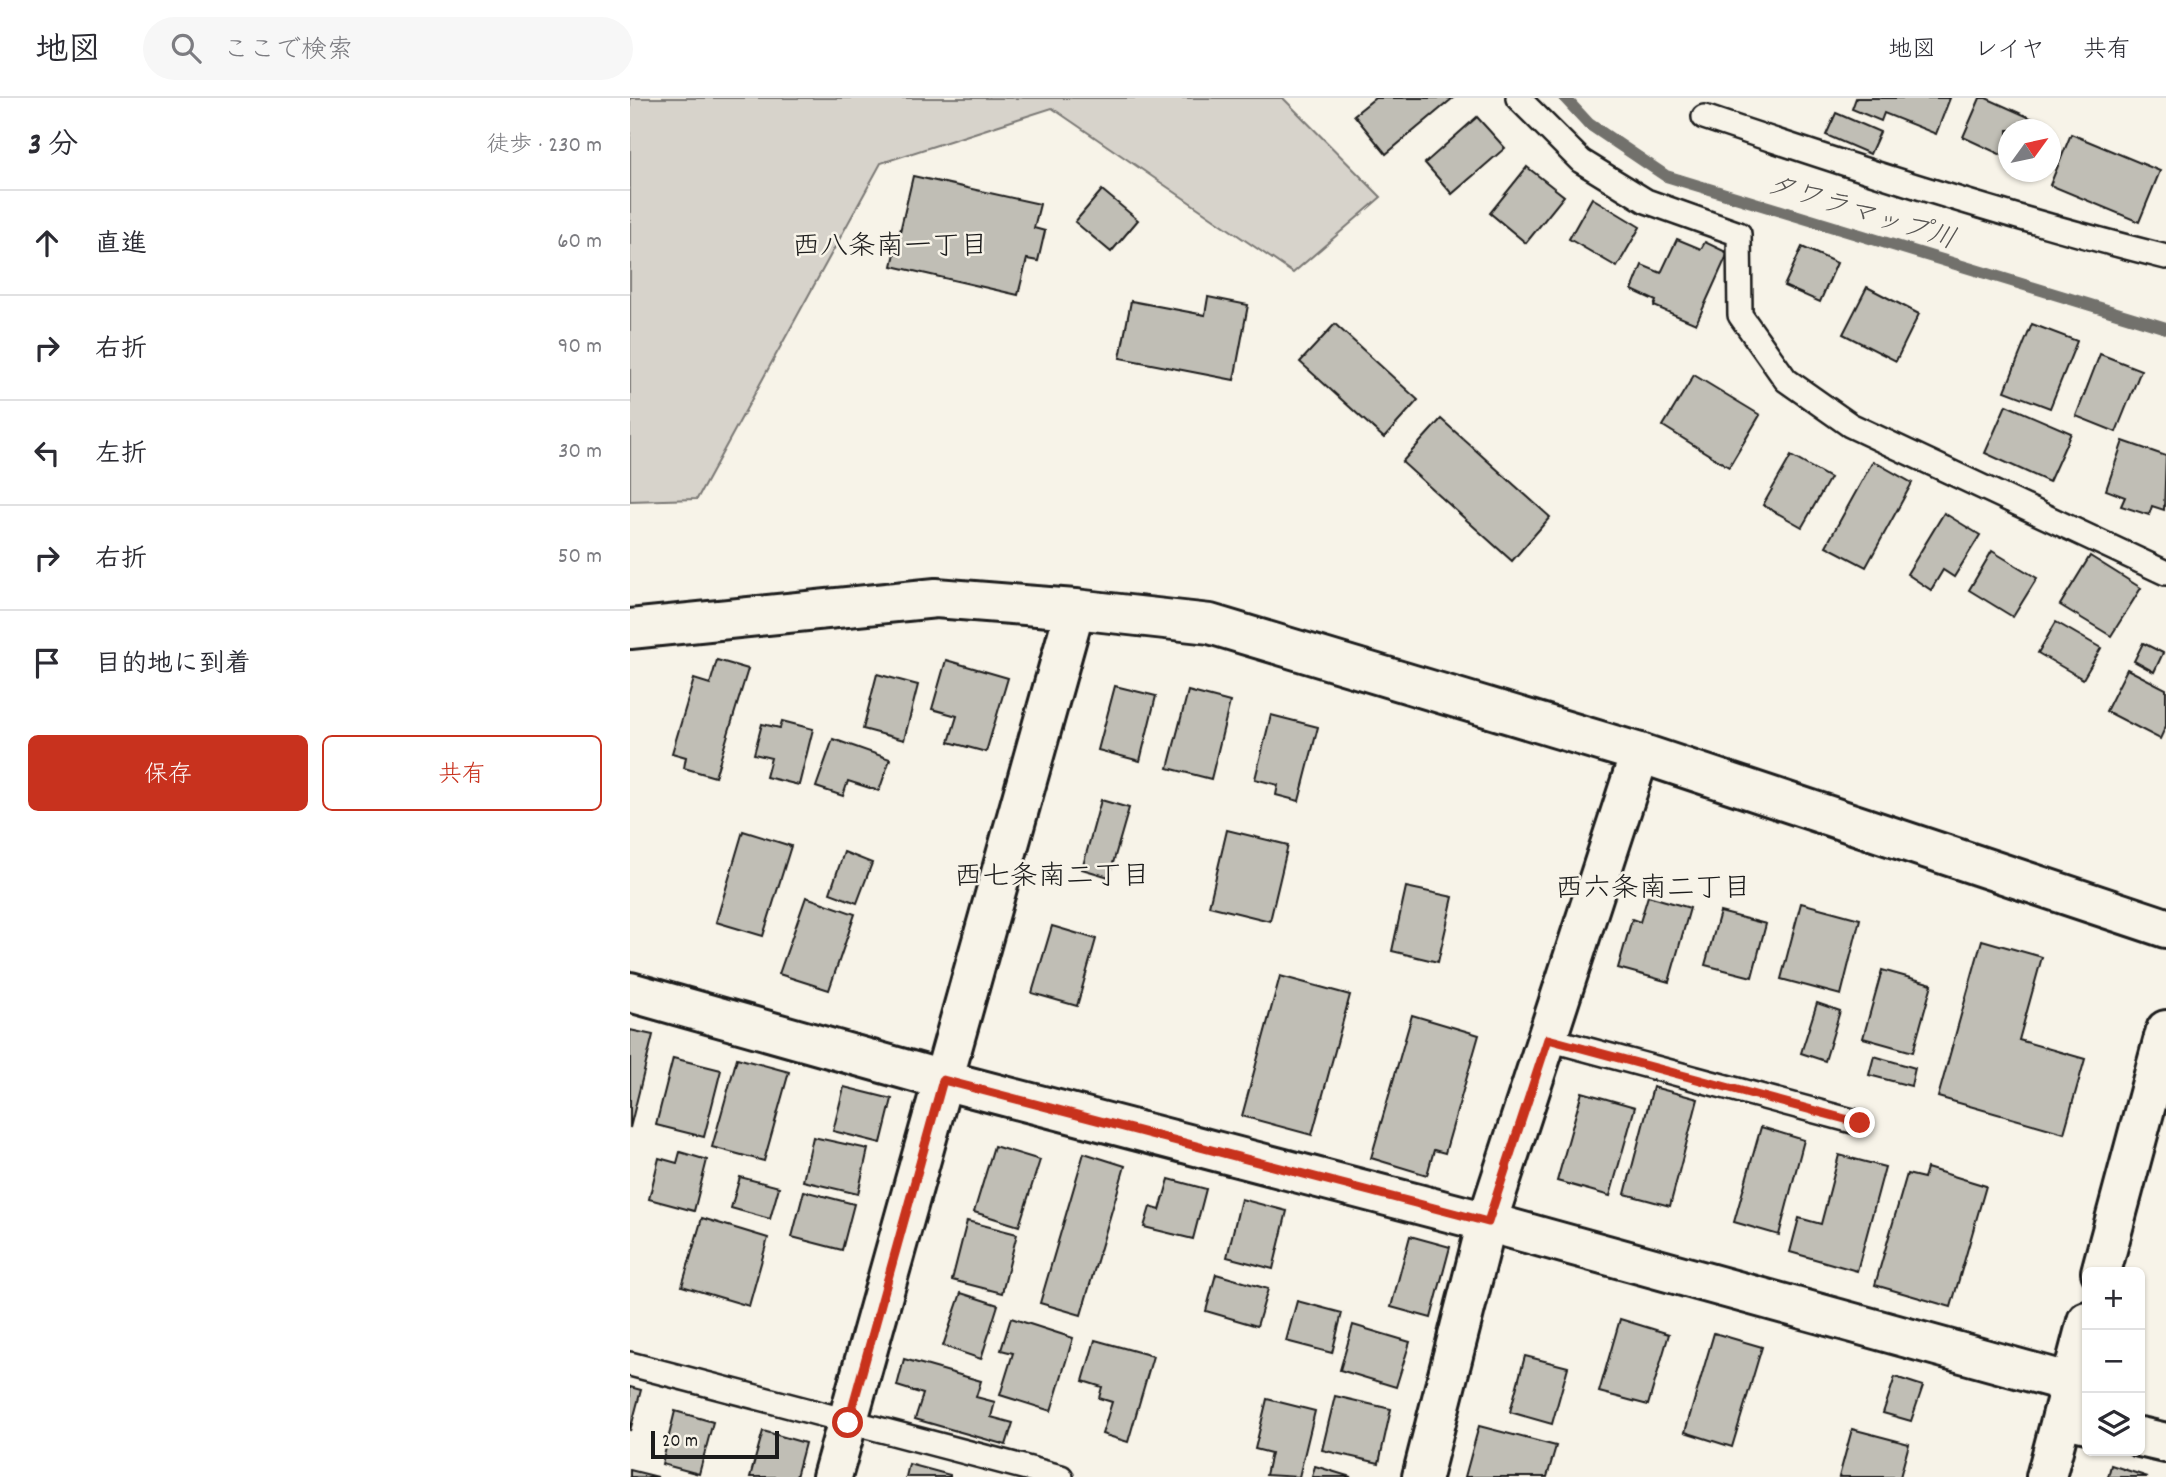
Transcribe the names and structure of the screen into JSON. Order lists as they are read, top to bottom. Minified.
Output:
{"districts":["西八条南一丁目","西七条南二丁目","西六条南二丁目"],"water":["タワラマップ川"],"scale_bar":"20 m","north":"top right","page":{"header":"地図","search":"ここで検索","nav":["地図","レイヤ","共有"],"heading":["3 分","徒歩 · 230 m"],"list":[["直進","60 m"],["右折","90 m"],["左折","30 m"],["右折","50 m"],"目的地に到着"],"buttons":["保存","共有"],"map_buttons":["+","−"],"scale":"20 m"}}
